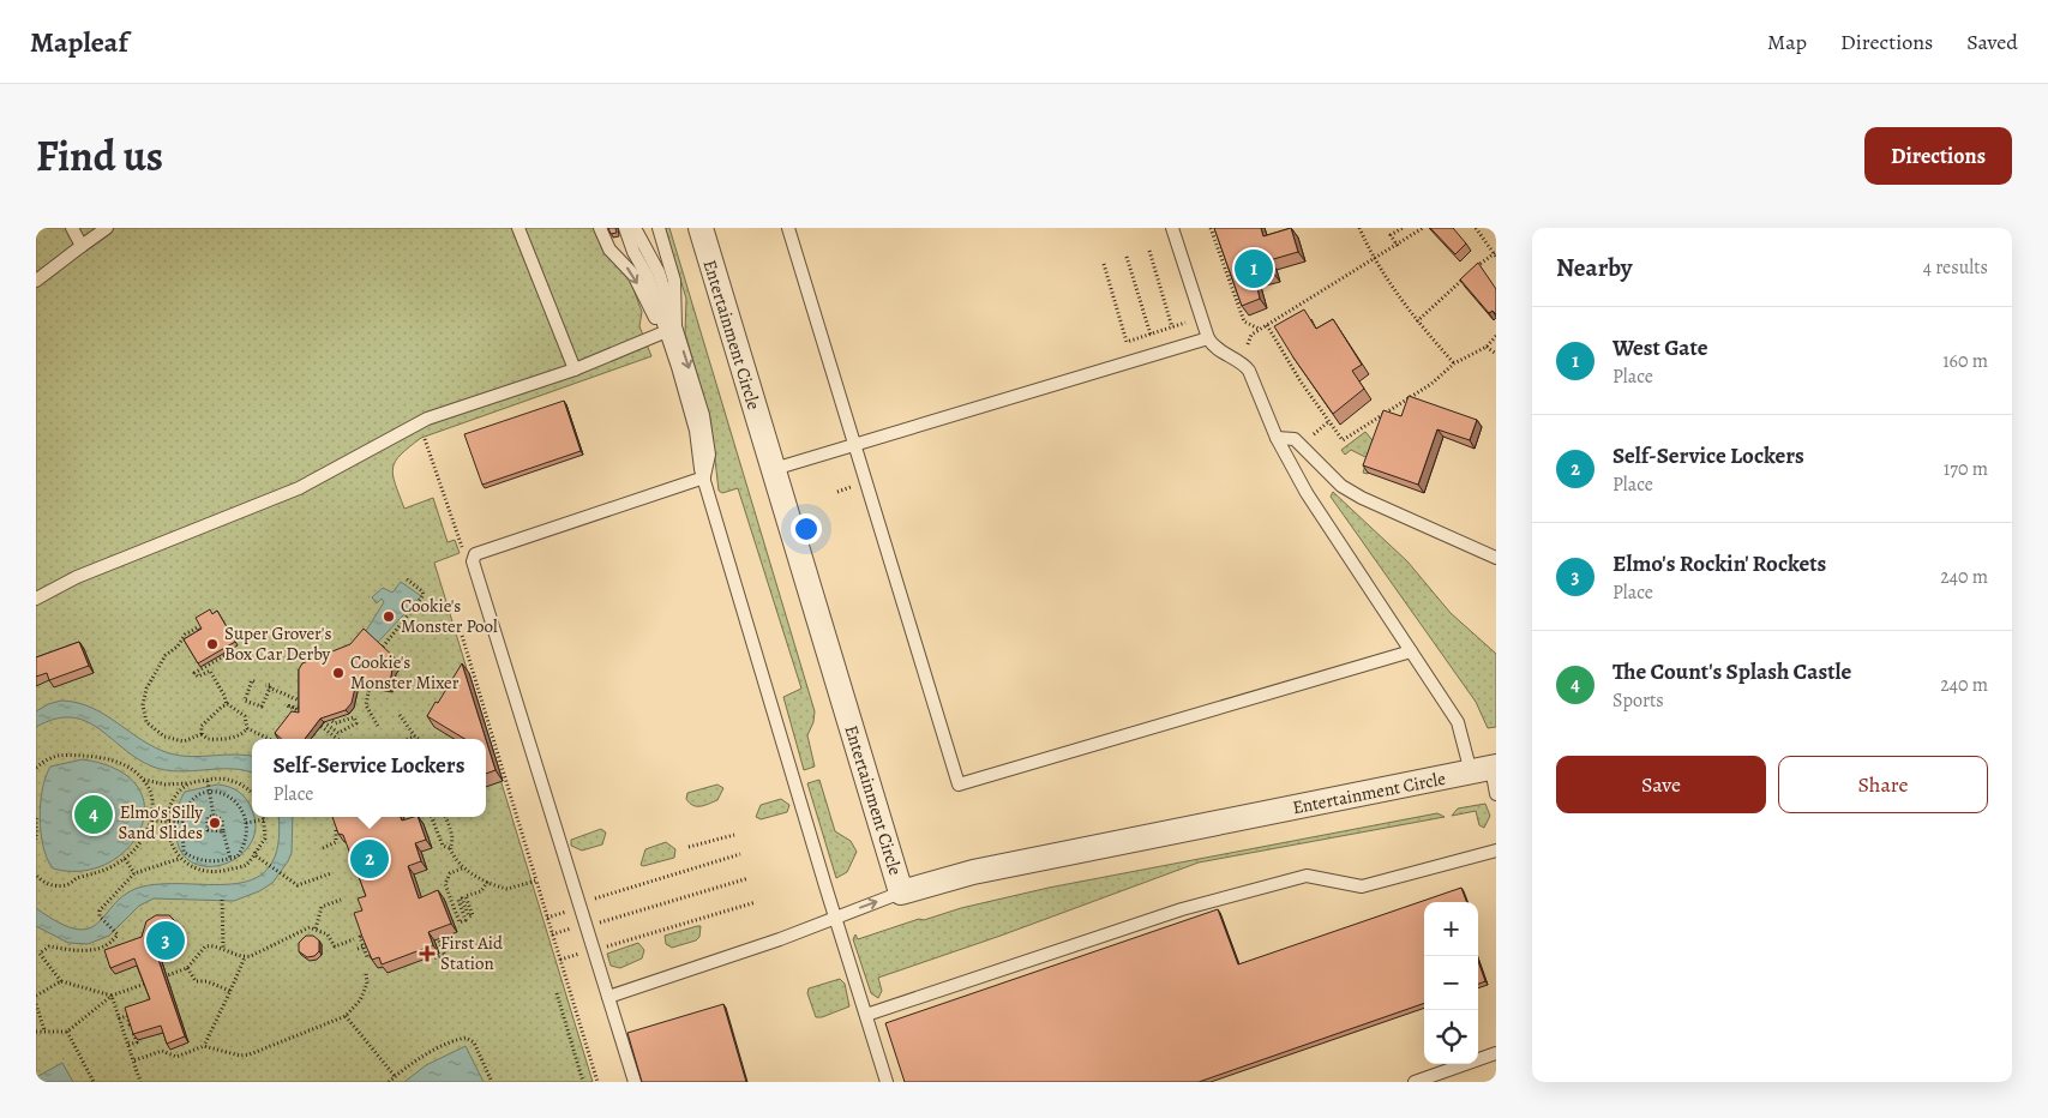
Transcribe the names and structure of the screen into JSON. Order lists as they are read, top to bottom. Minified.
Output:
{"streets":{"street":["Entertainment Circle"]},"places":{"other":["Cookie's Monster Pool","Super Grover's Box Car Derby","Cookie's Monster Mixer","Elmo's Silly Sand Slides"],"health":["First Aid Station"]},"page":{"header":"Mapleaf","nav":["Map","Directions","Saved"],"title":"Find us","buttons":["Directions",["Save","Share"]],"heading":["Nearby","4 results"],"pins":["1","4","2","3"],"list":[{"mark":"1","name":"West Gate","note":"Place","value":"160 m"},{"mark":"2","name":"Self-Service Lockers","note":"Place","value":"170 m"},{"mark":"3","name":"Elmo's Rockin' Rockets","note":"Place","value":"240 m"},{"mark":"4","name":"The Count's Splash Castle","note":"Sports","value":"240 m"}],"popup":["Self-Service Lockers","Place"],"map_buttons":["+","−"]}}
